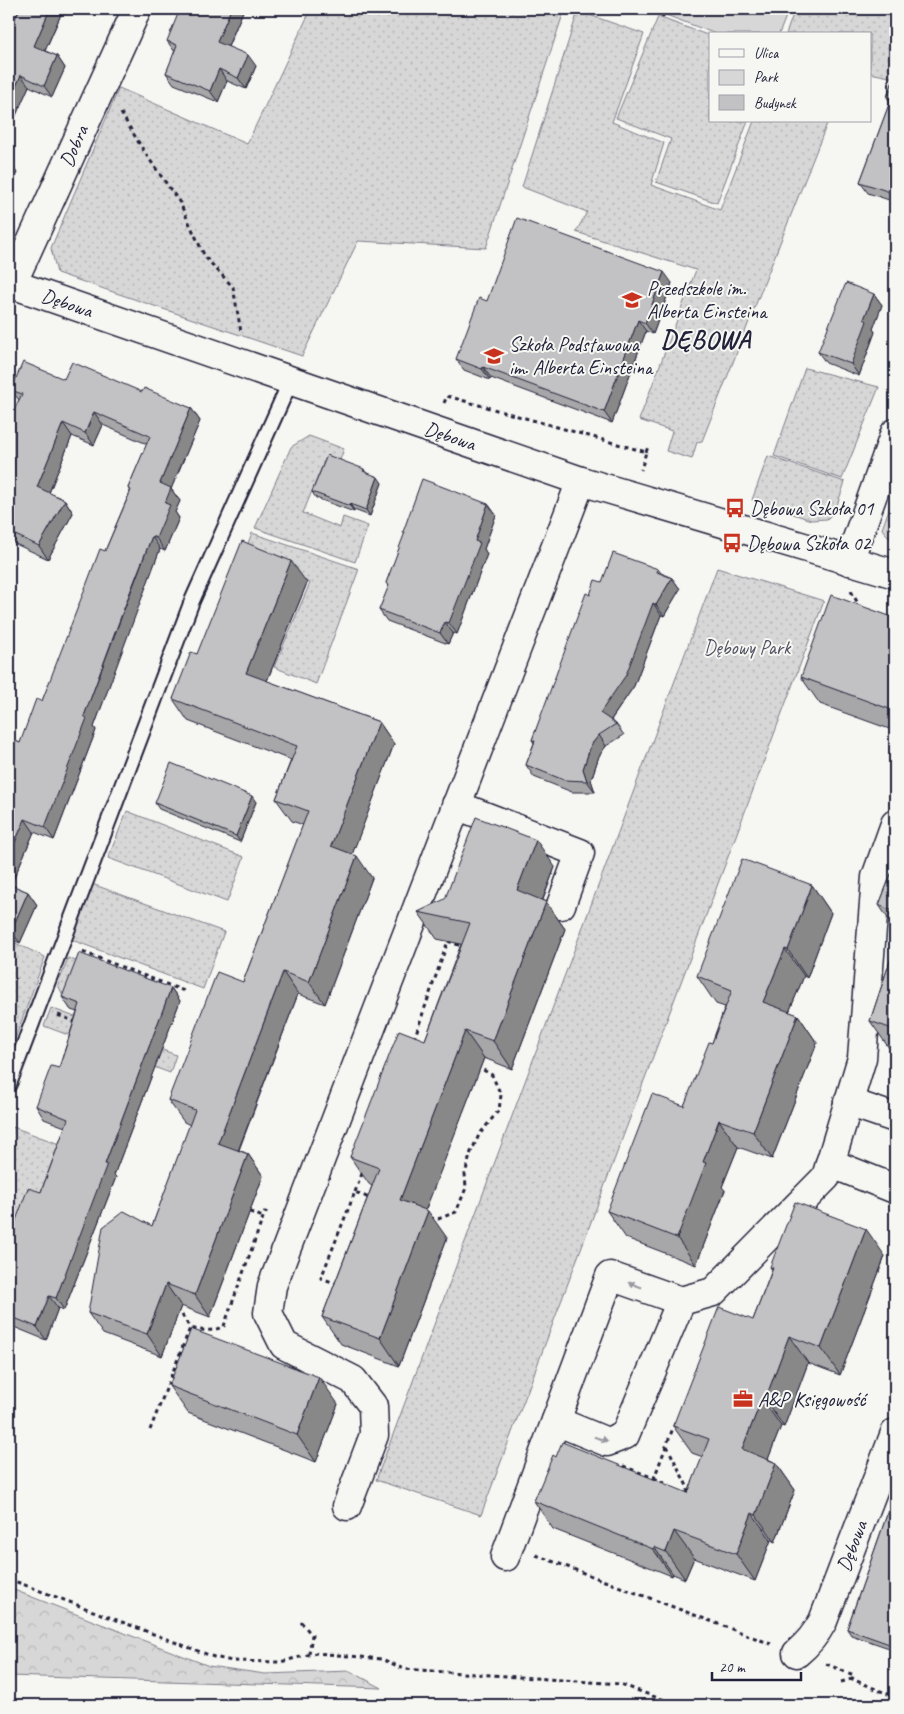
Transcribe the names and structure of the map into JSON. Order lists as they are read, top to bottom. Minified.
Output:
{"streets":{"street":["Dobra","Dębowa"]},"crossings":[["Dobra","Dębowa"]],"districts":["DĘBOWA"],"parks":["Dębowy Park"],"places":{"school or university":["Przedszkole im. Alberta Einsteina","Szkoła Podstawowa im. Alberta Einsteina"],"bus stop":["Dębowa Szkoła 01","Dębowa Szkoła 02"],"office":["A&P Księgowość"]},"legend":["Ulica","Park","Budynek"],"scale_bar":"20 m"}
